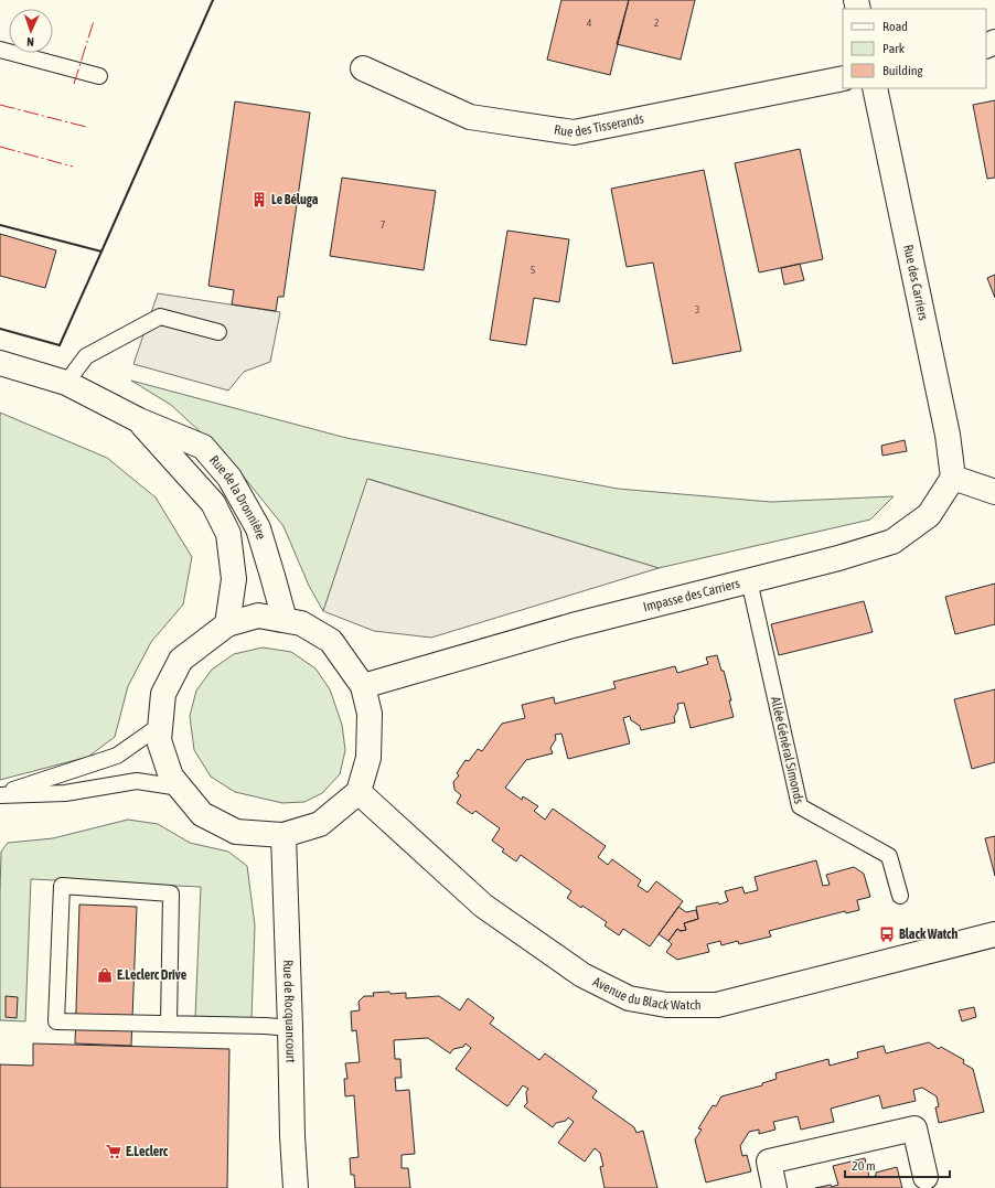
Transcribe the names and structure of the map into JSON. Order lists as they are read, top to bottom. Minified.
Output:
{"streets":{"street":["Rue des Tisserands","Rue des Carriers","Rue de la Dronnière","Impasse des Carriers","Avenue du Black Watch","Rue de Rocquancourt"],"lane":["Allée Général Simonds"]},"crossings":[["Rue des Carriers","Impasse des Carriers"],["Impasse des Carriers","Allée Général Simonds"]],"places":{"building":["Le Béluga"],"bus stop":["Black Watch"],"shop":["E.Leclerc Drive"],"supermarket":["E.Leclerc"]},"house_numbers":["4","2","7","5","3"],"legend":["Road","Park","Building"],"scale_bar":"20 m","north":"bottom"}
